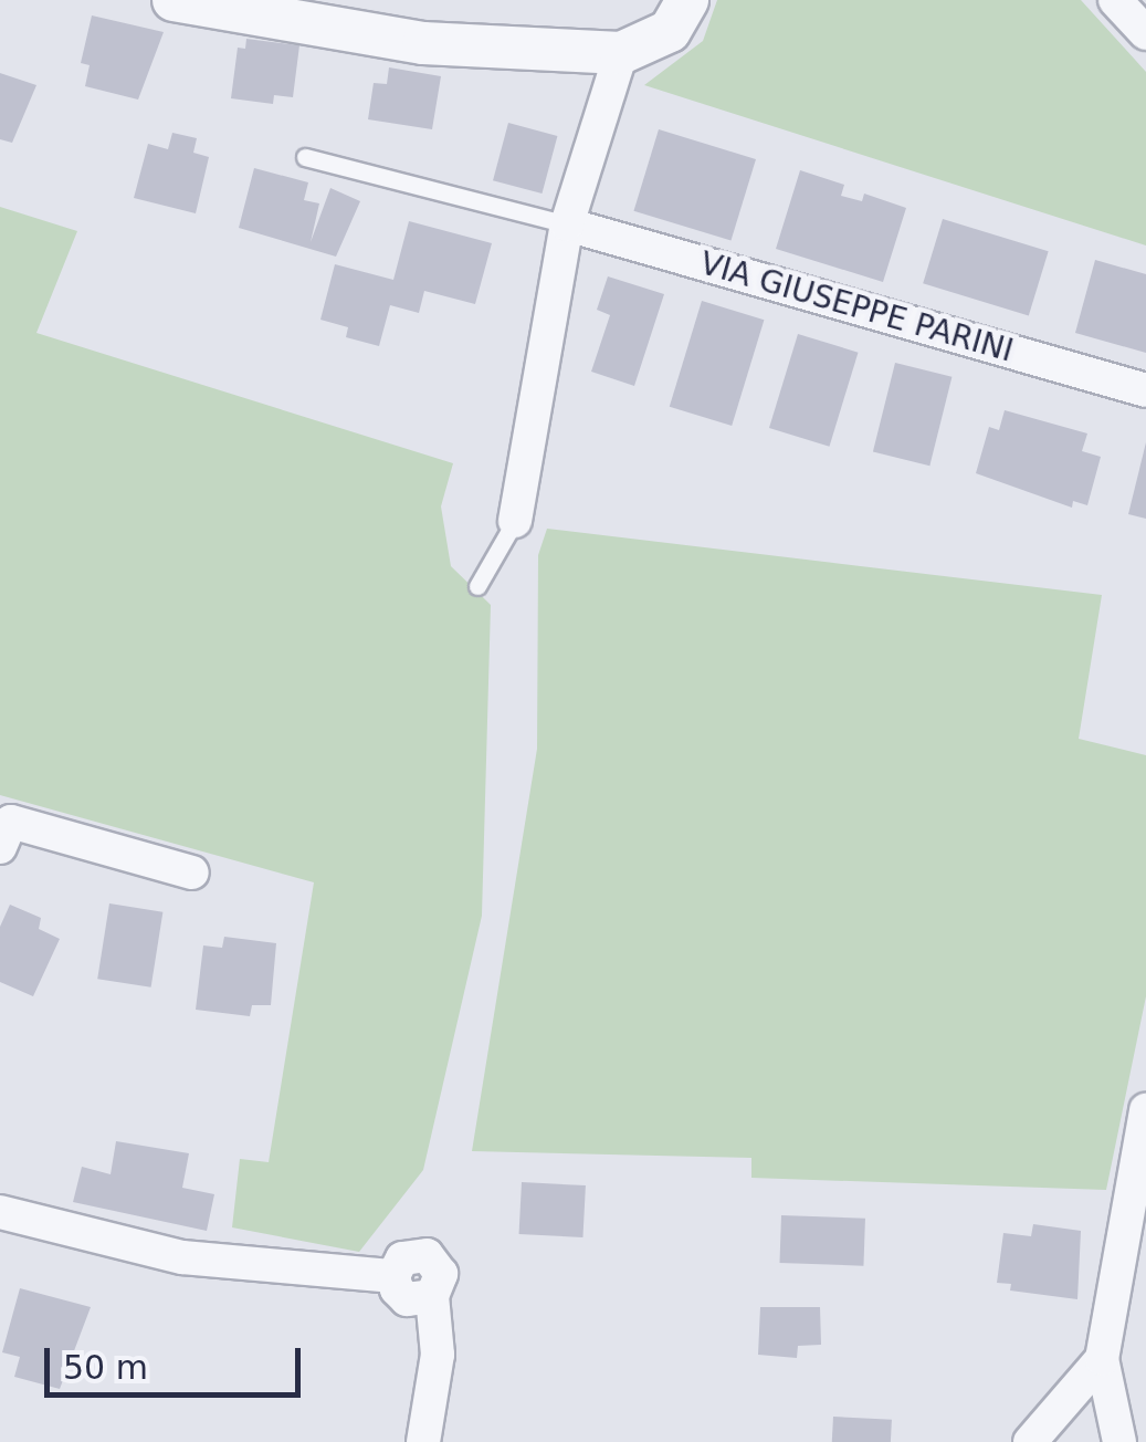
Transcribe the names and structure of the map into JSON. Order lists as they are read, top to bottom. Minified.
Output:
{"streets":{"street":["VIA GIUSEPPE PARINI"]},"scale_bar":"50 m"}
